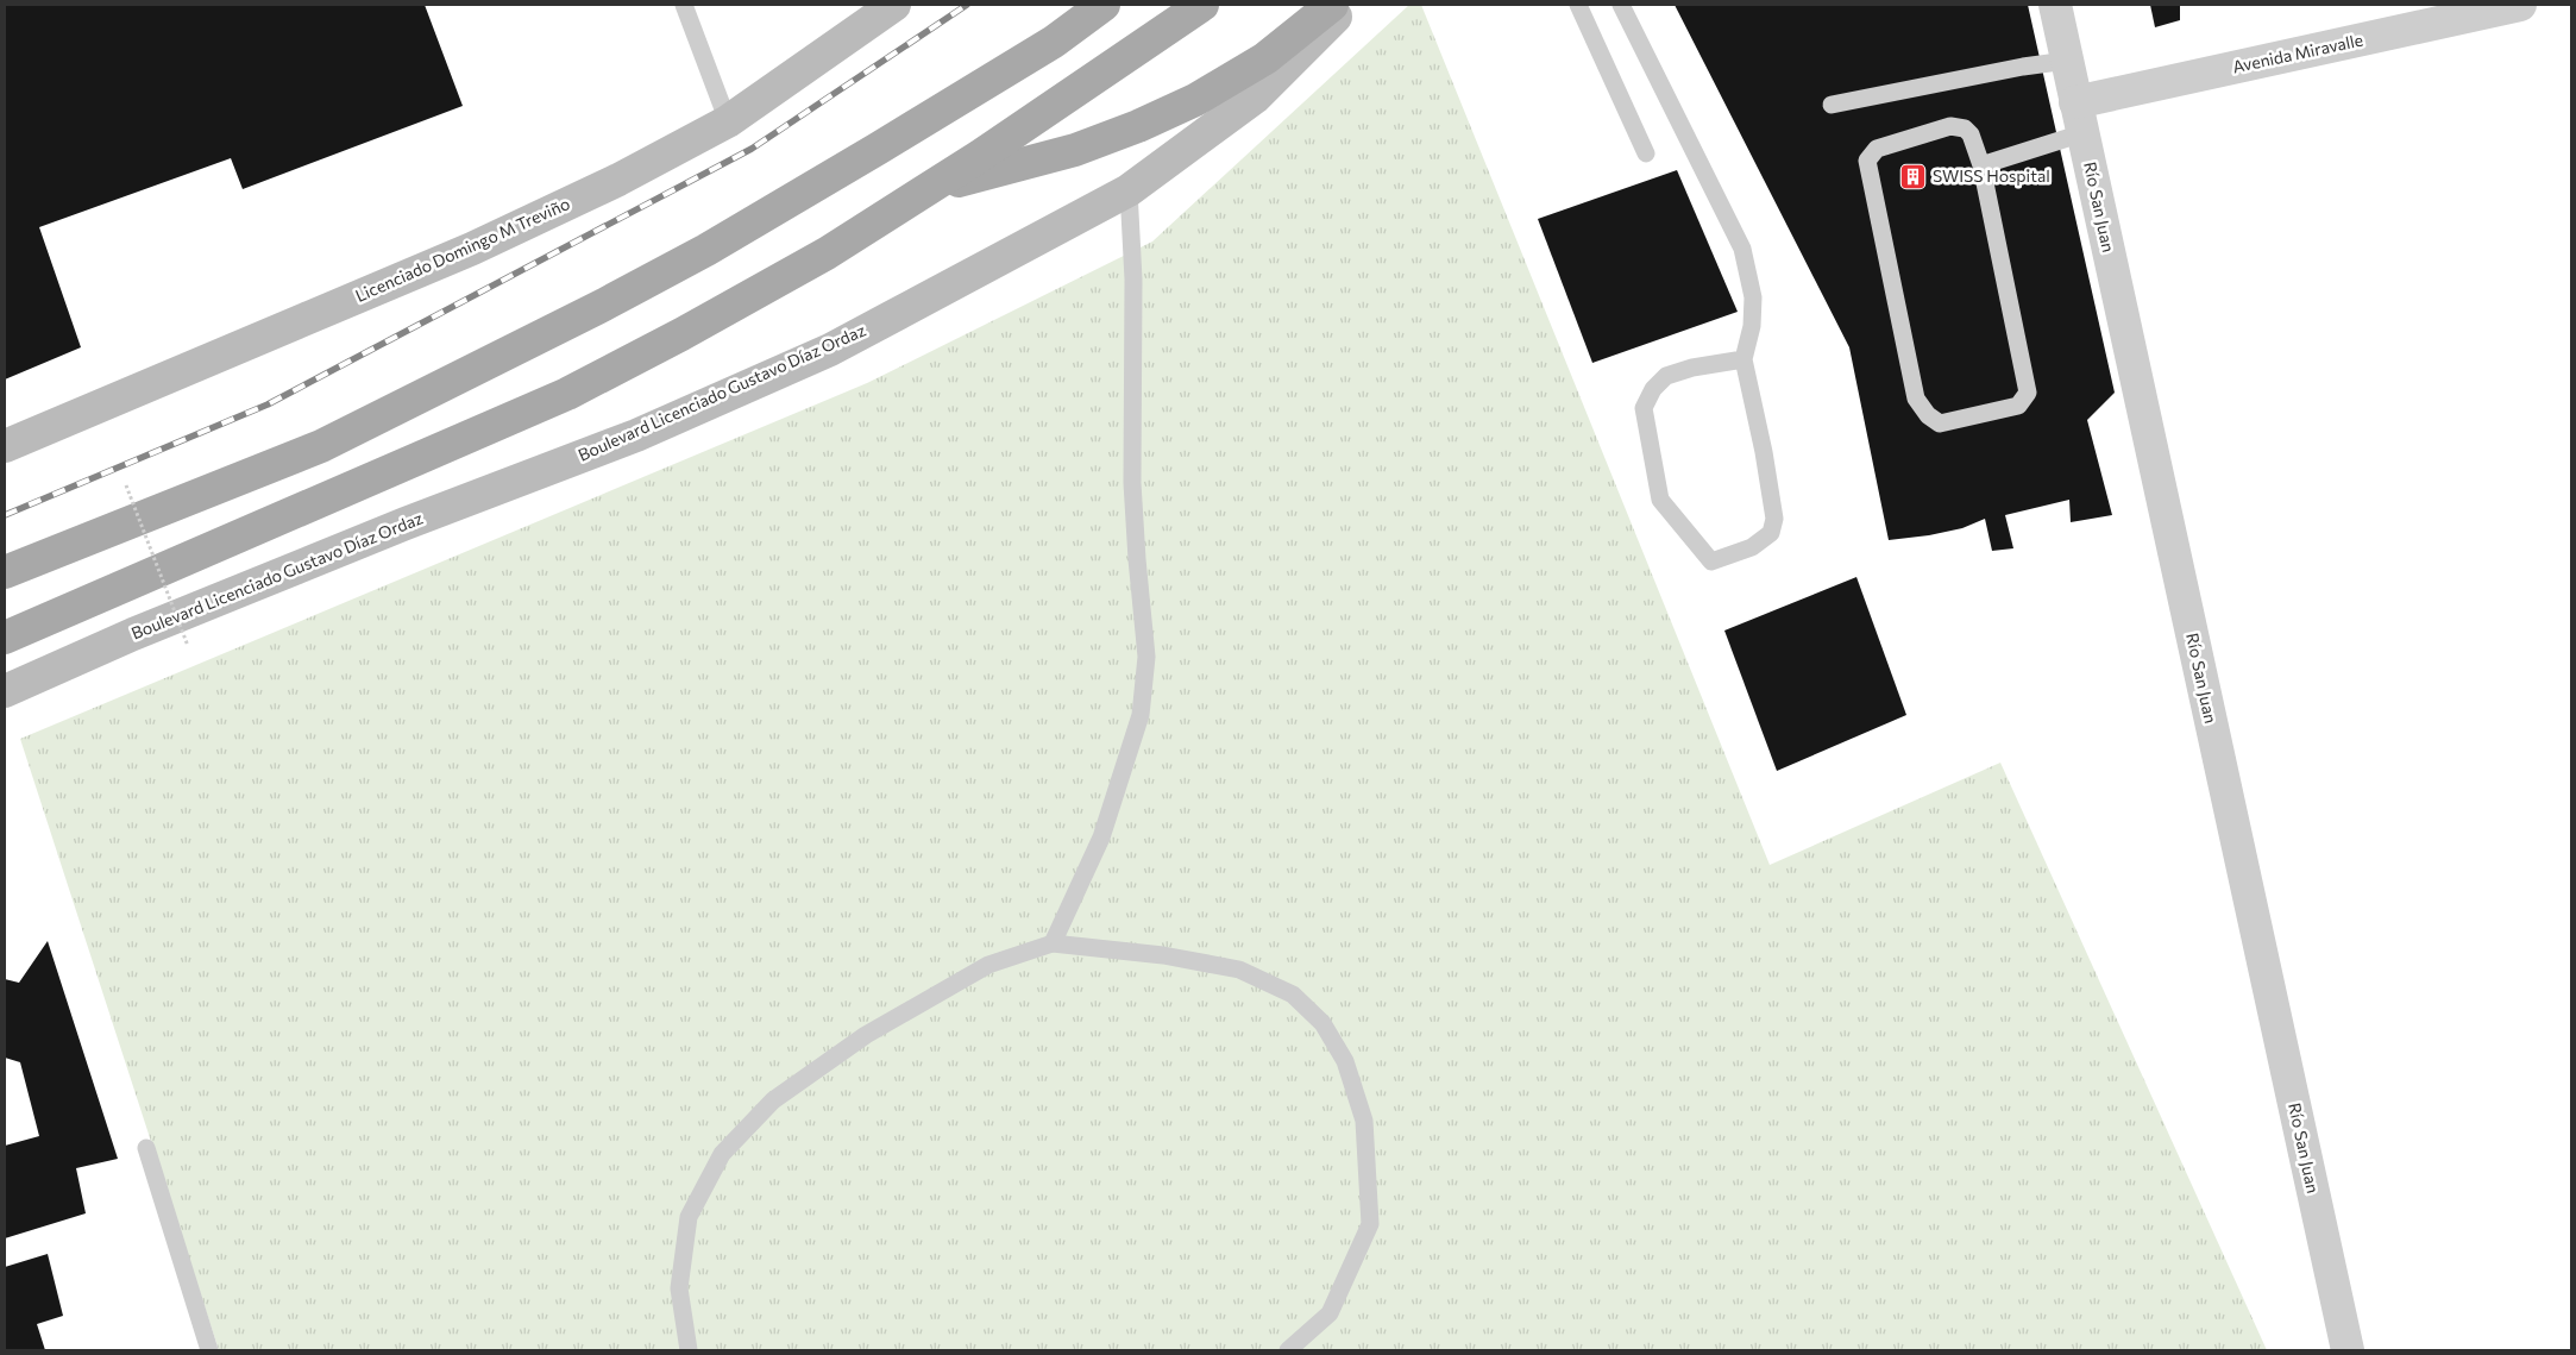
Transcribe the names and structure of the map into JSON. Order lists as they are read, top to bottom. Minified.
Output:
{"streets":{"main road":["Licenciado Domingo M Treviño","Boulevard Licenciado Gustavo Díaz Ordaz"],"street":["Avenida Miravalle","Río San Juan"]},"crossings":[["Avenida Miravalle","Río San Juan"]],"places":{"building":["SWISS Hospital"]}}
